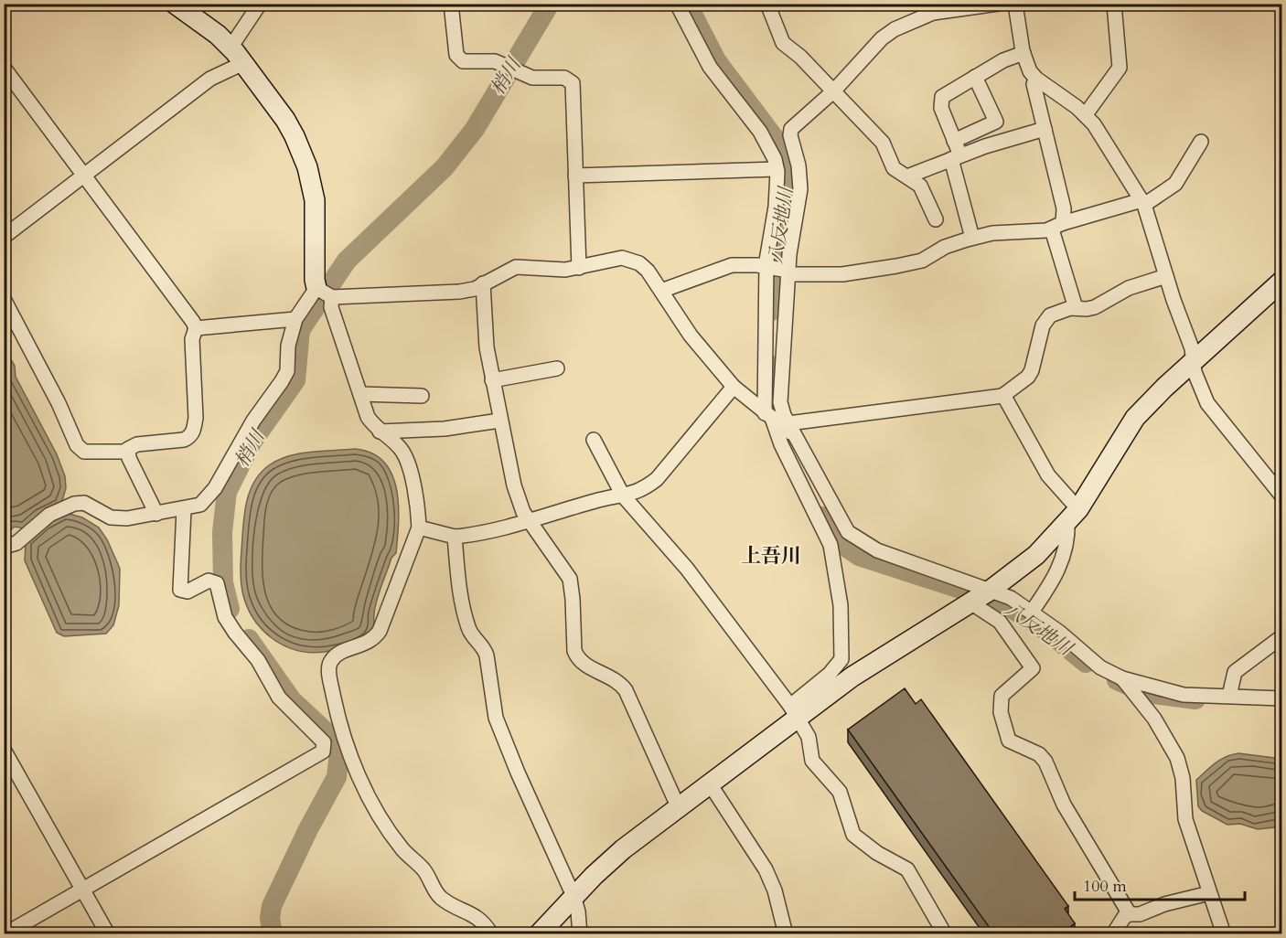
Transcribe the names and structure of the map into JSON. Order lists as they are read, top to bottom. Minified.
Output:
{"districts":["上吾川"],"water":["梢川","八反地川"],"scale_bar":"100 m"}
